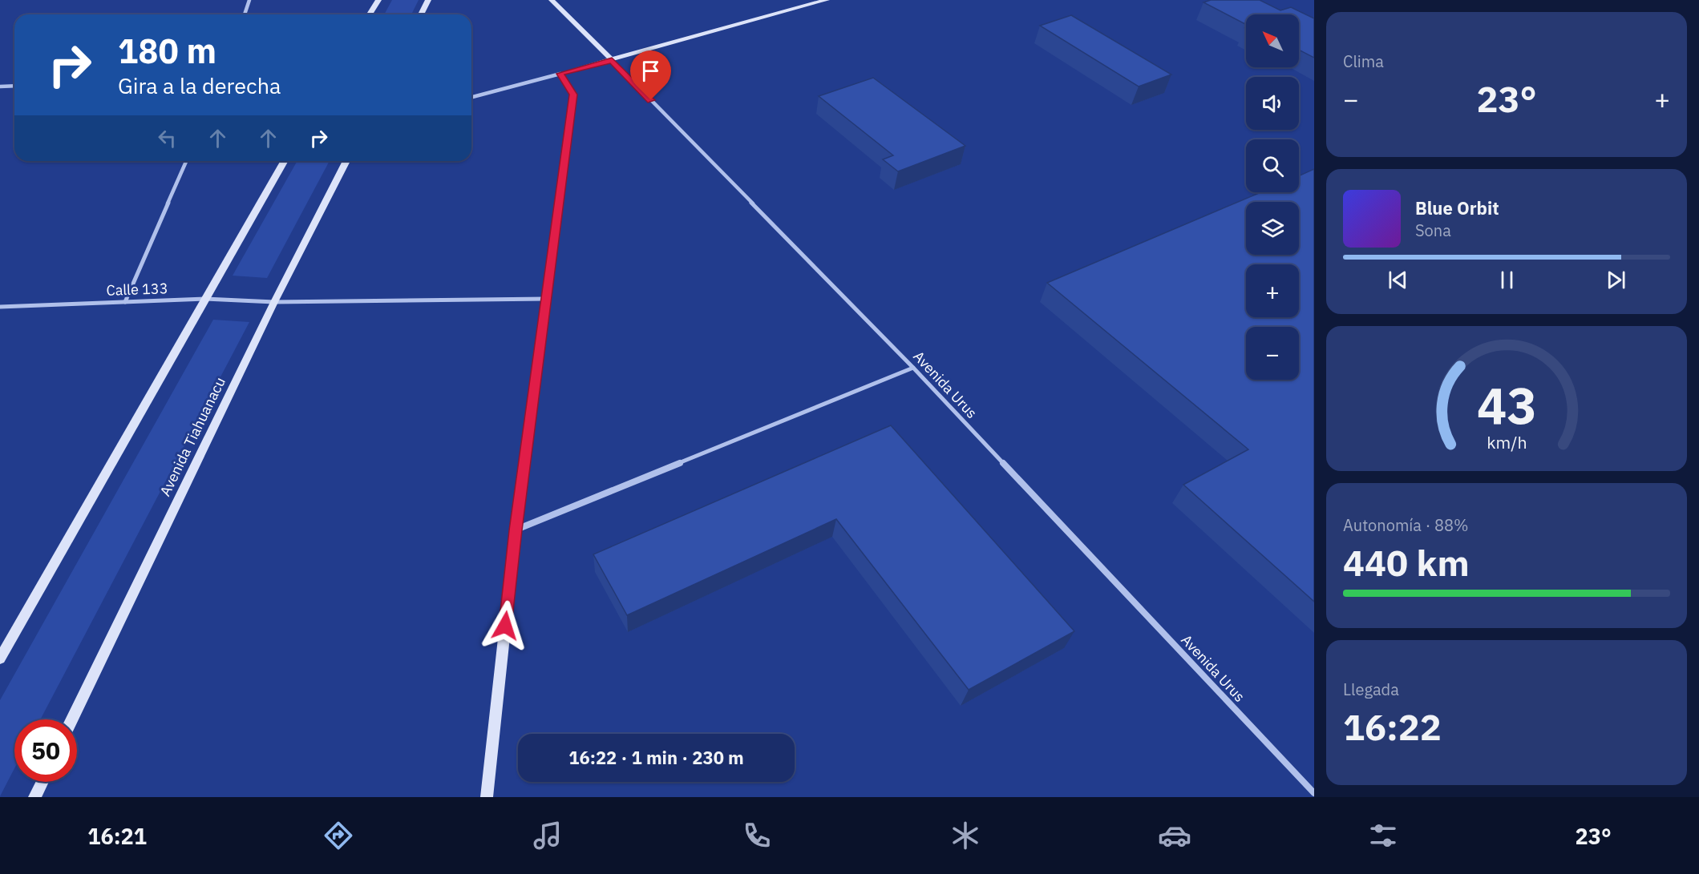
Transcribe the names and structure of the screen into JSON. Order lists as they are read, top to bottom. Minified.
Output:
{"streets":{"main road":["Avenida Urus","Avenida Tiahuanacu"],"street":["Calle 133"]},"crossings":[["Calle 133","Avenida Tiahuanacu"]],"north":"top left","page":{"tile":["Clima",["Autonomía · 88%","440 km"],["Llegada","16:22"]],"map_buttons":["+","−"],"turn":["180 m","Gira a la derecha"],"heat":["−","23°","+"],"song":["Blue Orbit","Sona"],"limit":"50","trip":"16:22 · 1 min · 230 m","tabs":["16:21","23°"],"gauge":["43","km/h"]}}
